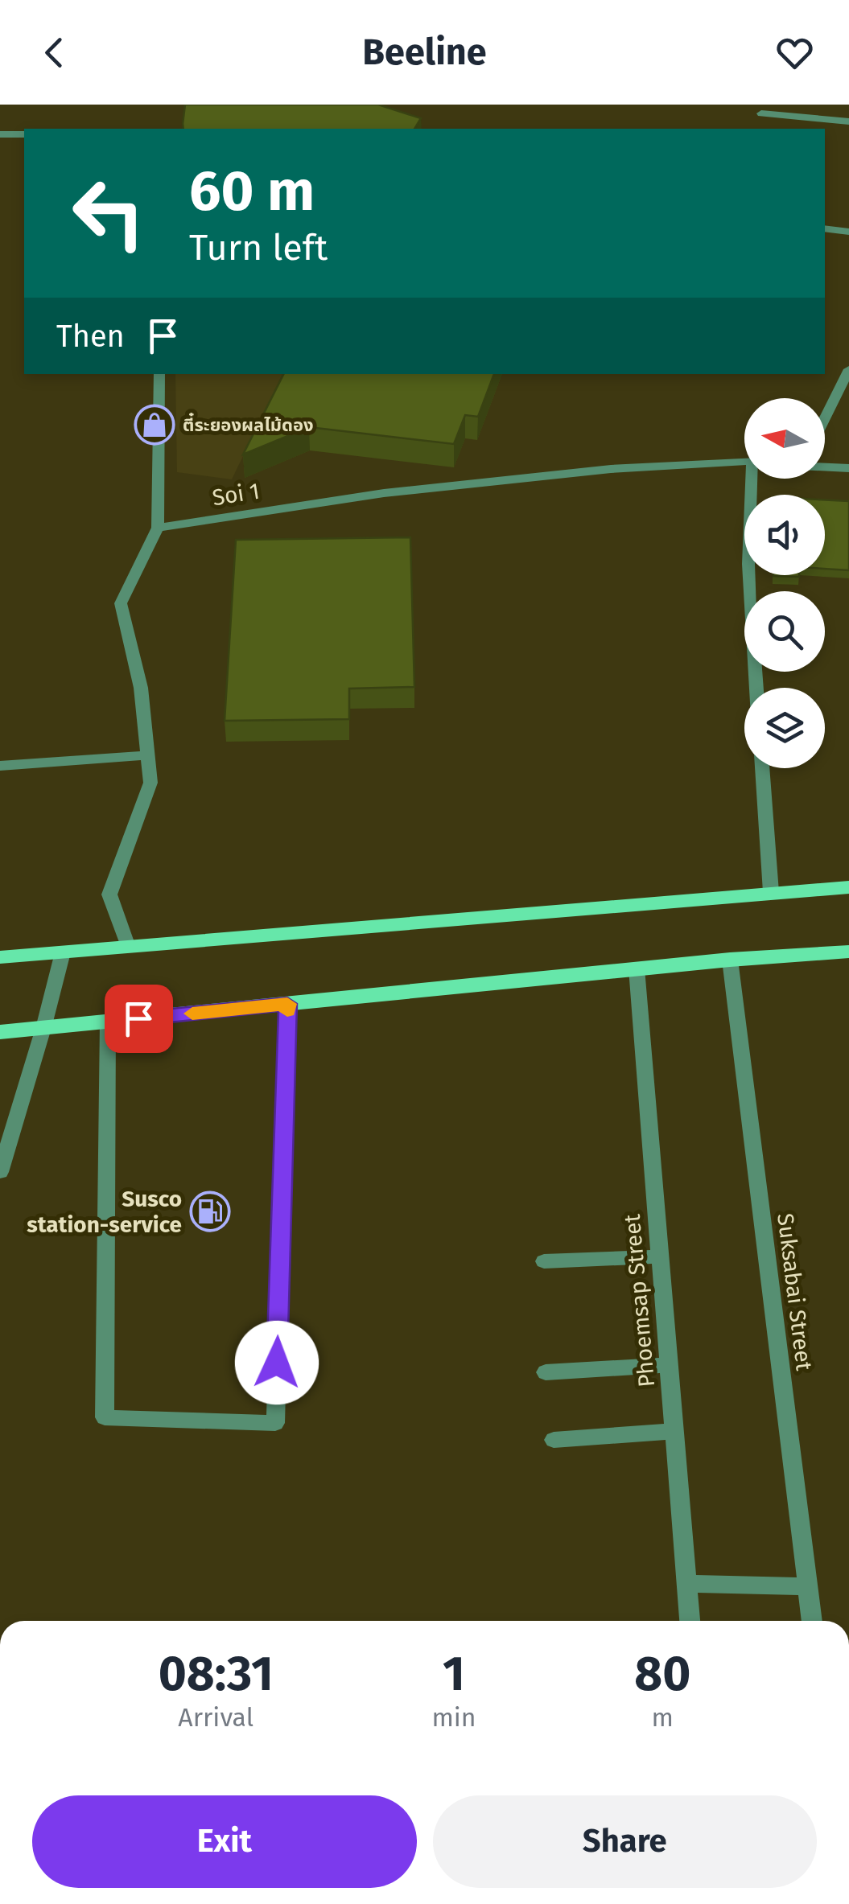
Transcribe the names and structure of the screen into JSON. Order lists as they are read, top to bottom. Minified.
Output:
{"streets":{"street":["Soi 1","Suksabai Street","Phoemsap Street"]},"places":{"shop":["ตี๋ระยองผลไม้ดอง"],"fuel station":["Susco station-service"]},"north":"left","page":{"header":"Beeline","turn":["60 m","Turn left"],"then":"Then","eta":["08:31","Arrival","1","min","80","m"],"buttons":["Exit","Share"]}}
